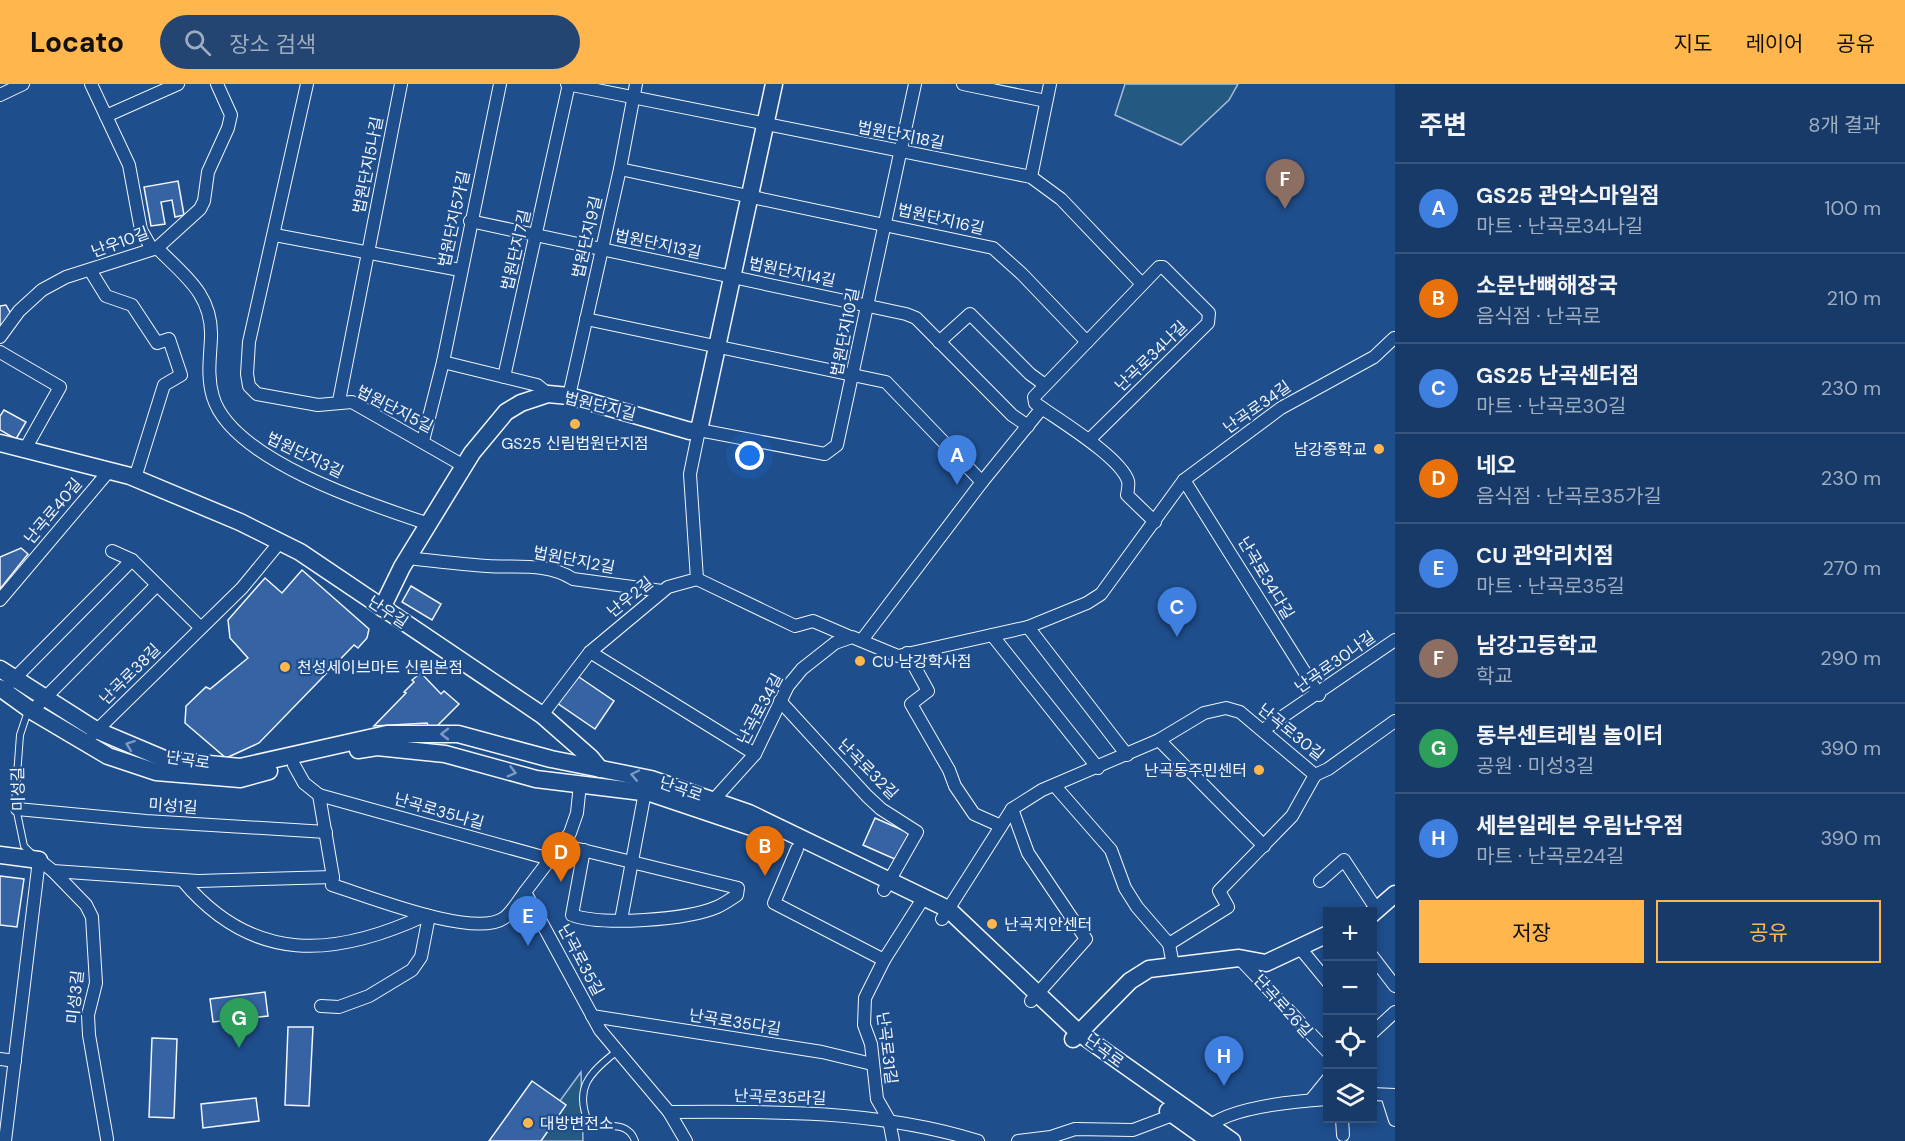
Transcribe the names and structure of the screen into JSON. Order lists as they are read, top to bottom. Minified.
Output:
{"streets":{"main road":["법원단지길","난우길","난곡로","난곡로26길"],"street":["법원단지18길","법원단지5나길","법원단지5가길","법원단지16길","법원단지9길","난우10길","법원단지13길","법원단지7길","법원단지14길","법원단지10길","난곡로34나길","난곡로34길","법원단지5길","법원단지3길","난곡로40길","법원단지2길","난곡로34다길","난우2길","난곡로30나길","난곡로38길","난곡로30길","난곡로32길","미성1길","난곡로35나길","난곡로35길","미성3길","난곡로35다길","난곡로31길","난곡로35라길"],"lane":["미성길"]},"crossings":[["법원단지18길","법원단지9길"],["법원단지18길","법원단지7길"],["법원단지18길","법원단지10길"],["법원단지18길","난곡로34나길"],["법원단지5나길","법원단지5길"],["법원단지5가길","법원단지13길"],["법원단지5가길","법원단지5길"],["법원단지16길","법원단지10길"],["법원단지16길","난곡로34나길"],["법원단지9길","법원단지13길"],["법원단지9길","법원단지길"],["난우10길","법원단지3길"],["법원단지13길","법원단지7길"],["법원단지13길","법원단지14길"],["법원단지14길","법원단지10길"],["법원단지10길","법원단지길"],["법원단지길","법원단지5길"],["법원단지길","법원단지3길"],["법원단지길","법원단지2길"],["법원단지길","난우길"],["난곡로34길","난곡로34다길"],["난곡로34길","난곡로"],["난곡로34길","난곡로32길"],["난곡로40길","난우길"],["법원단지2길","난우2길"],["난곡로34다길","난곡로30나길"],["난우2길","난우길"],["난우길","난곡로38길"],["난우길","난곡로"],["난곡로30나길","난곡로30길"],["난곡로38길","난곡로"],["난곡로30길","난곡로"],["난곡로","난곡로32길"],["난곡로","미성길"],["난곡로","난곡로26길"],["난곡로","난곡로31길"],["미성길","미성1길"],["미성길","미성3길"],["난곡로35길","난곡로35다길"],["난곡로35길","난곡로35라길"],["난곡로35다길","난곡로31길"],["난곡로31길","난곡로35라길"]],"places":["GS25 신림법원단지점","남강중학교","CU 남강학사점","천성세이브마트 신림본점","난곡동주민센터","난곡치안센터","대방변전소"],"page":{"header":"Locato","search":"장소 검색","nav":["지도","레이어","공유"],"heading":["주변","8개 결과"],"pins":["F","A","C","B","D","E","G","H"],"list":[{"mark":"A","name":"GS25 관악스마일점","note":"마트 · 난곡로34나길","value":"100 m"},{"mark":"B","name":"소문난뼈해장국","note":"음식점 · 난곡로","value":"210 m"},{"mark":"C","name":"GS25 난곡센터점","note":"마트 · 난곡로30길","value":"230 m"},{"mark":"D","name":"네오","note":"음식점 · 난곡로35가길","value":"230 m"},{"mark":"E","name":"CU 관악리치점","note":"마트 · 난곡로35길","value":"270 m"},{"mark":"F","name":"남강고등학교","note":"학교","value":"290 m"},{"mark":"G","name":"동부센트레빌 놀이터","note":"공원 · 미성3길","value":"390 m"},{"mark":"H","name":"세븐일레븐 우림난우점","note":"마트 · 난곡로24길","value":"390 m"}],"buttons":["저장","공유"],"map_buttons":["+","−"]}}
